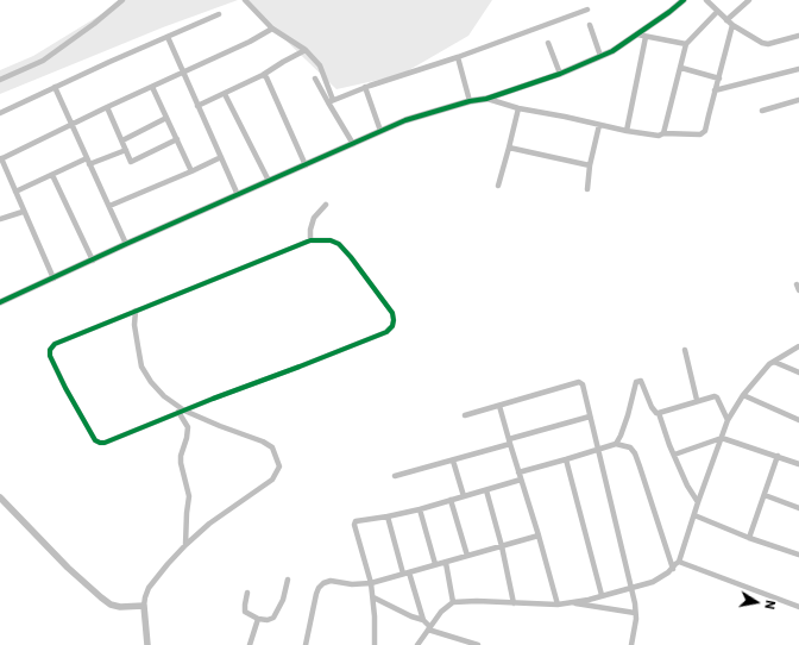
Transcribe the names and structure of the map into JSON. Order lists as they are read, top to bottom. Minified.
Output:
{"north":"right"}
